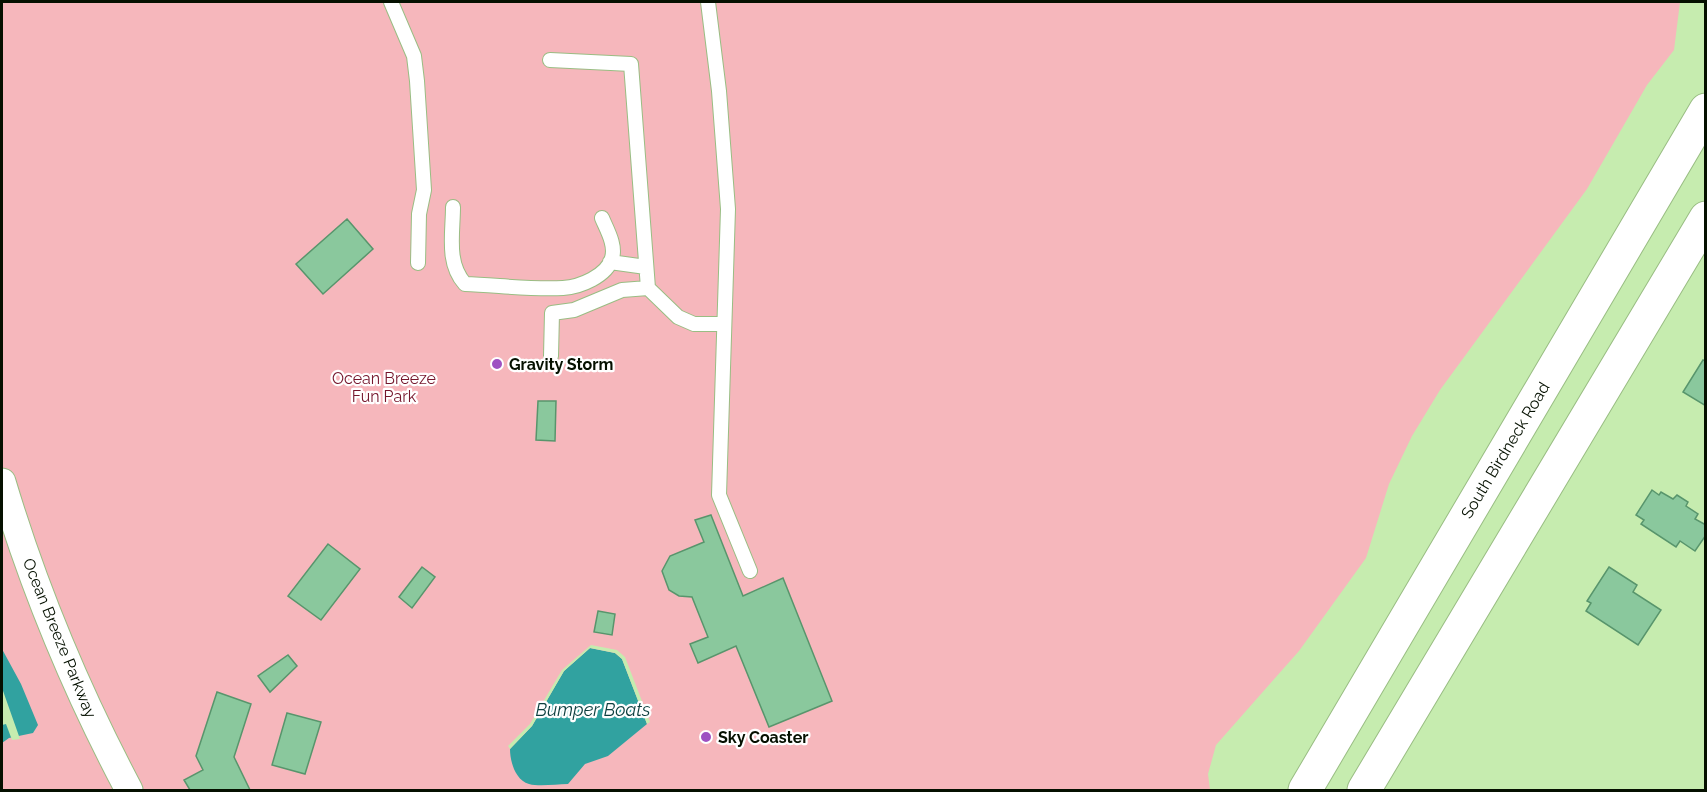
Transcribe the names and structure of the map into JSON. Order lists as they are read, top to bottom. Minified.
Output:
{"streets":{"main road":["South Birdneck Road"],"street":["Ocean Breeze Parkway"]},"water":["Bumper Boats"],"parks":["Ocean Breeze Fun Park"],"places":["Gravity Storm","Sky Coaster"]}
